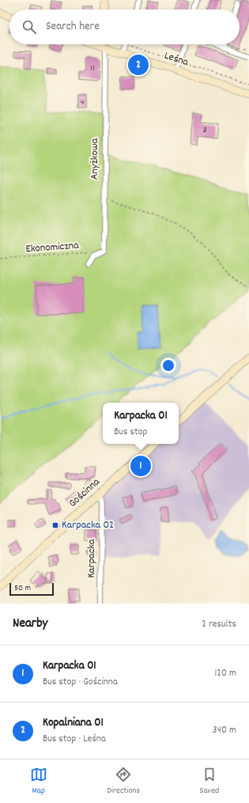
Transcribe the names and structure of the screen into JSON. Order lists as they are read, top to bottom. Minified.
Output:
{"streets":{"main road":["Leśna","Gościnna"],"street":["Anyżkowa","Karpacka"],"path":["Ekonomiczna"]},"crossings":[["Leśna","Anyżkowa"],["Gościnna","Karpacka"]],"places":{"transit":["Karpacka 02"]},"house_numbers":["11","4","3"],"scale_bar":"50 m","page":{"search":"Search here","pins":["2","1"],"popup":["Karpacka 01","Bus stop"],"scale":"50 m","heading":["Nearby","2 results"],"list":[{"mark":"1","name":"Karpacka 01","note":"Bus stop · Gościnna","value":"120 m"},{"mark":"2","name":"Kopalniana 01","note":"Bus stop · Leśna","value":"340 m"}],"nav":["Map","Directions","Saved"]}}
